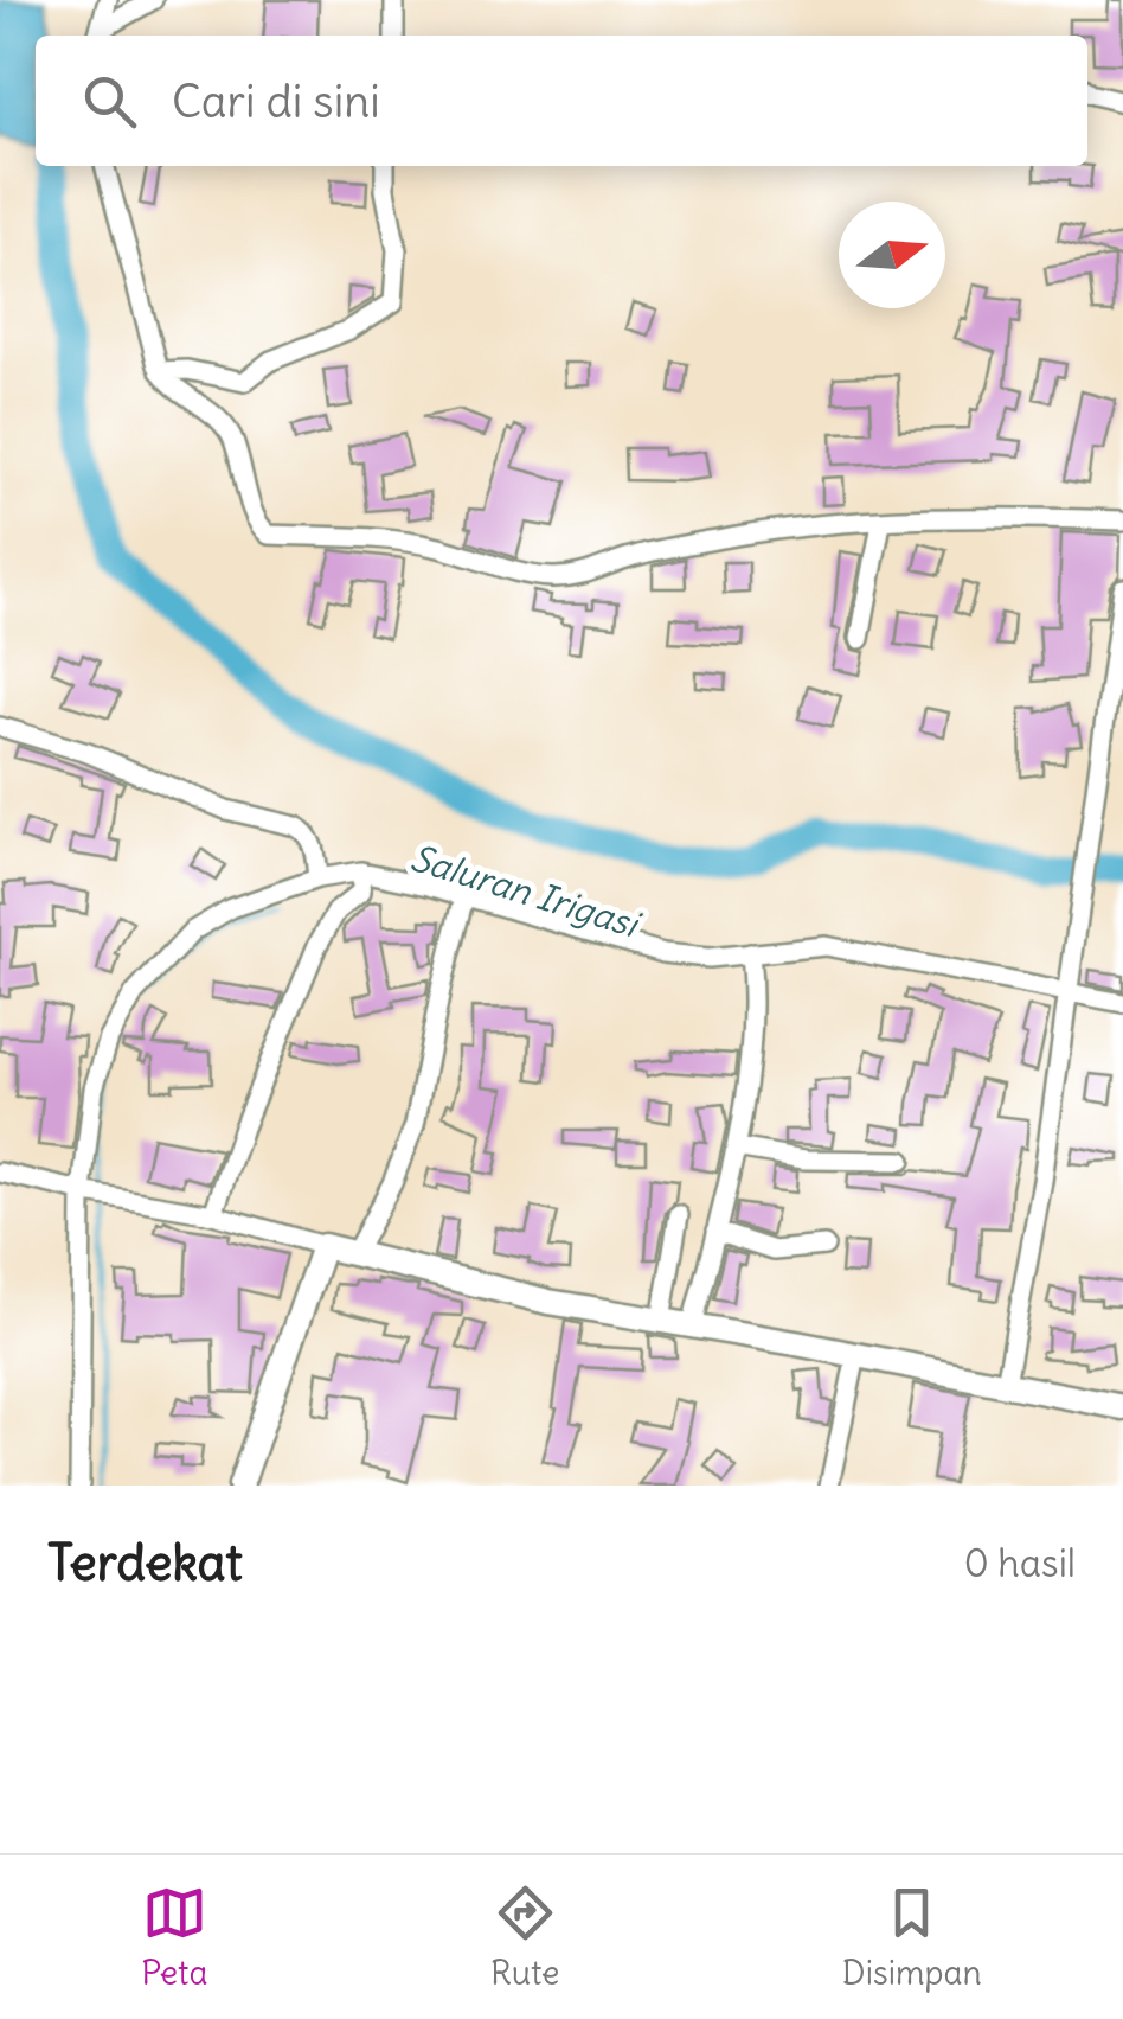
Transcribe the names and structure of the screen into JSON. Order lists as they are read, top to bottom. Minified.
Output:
{"water":["Saluran Irigasi"],"north":"right","page":{"search":"Cari di sini","heading":["Terdekat","0 hasil"],"nav":["Peta","Rute","Disimpan"]}}
